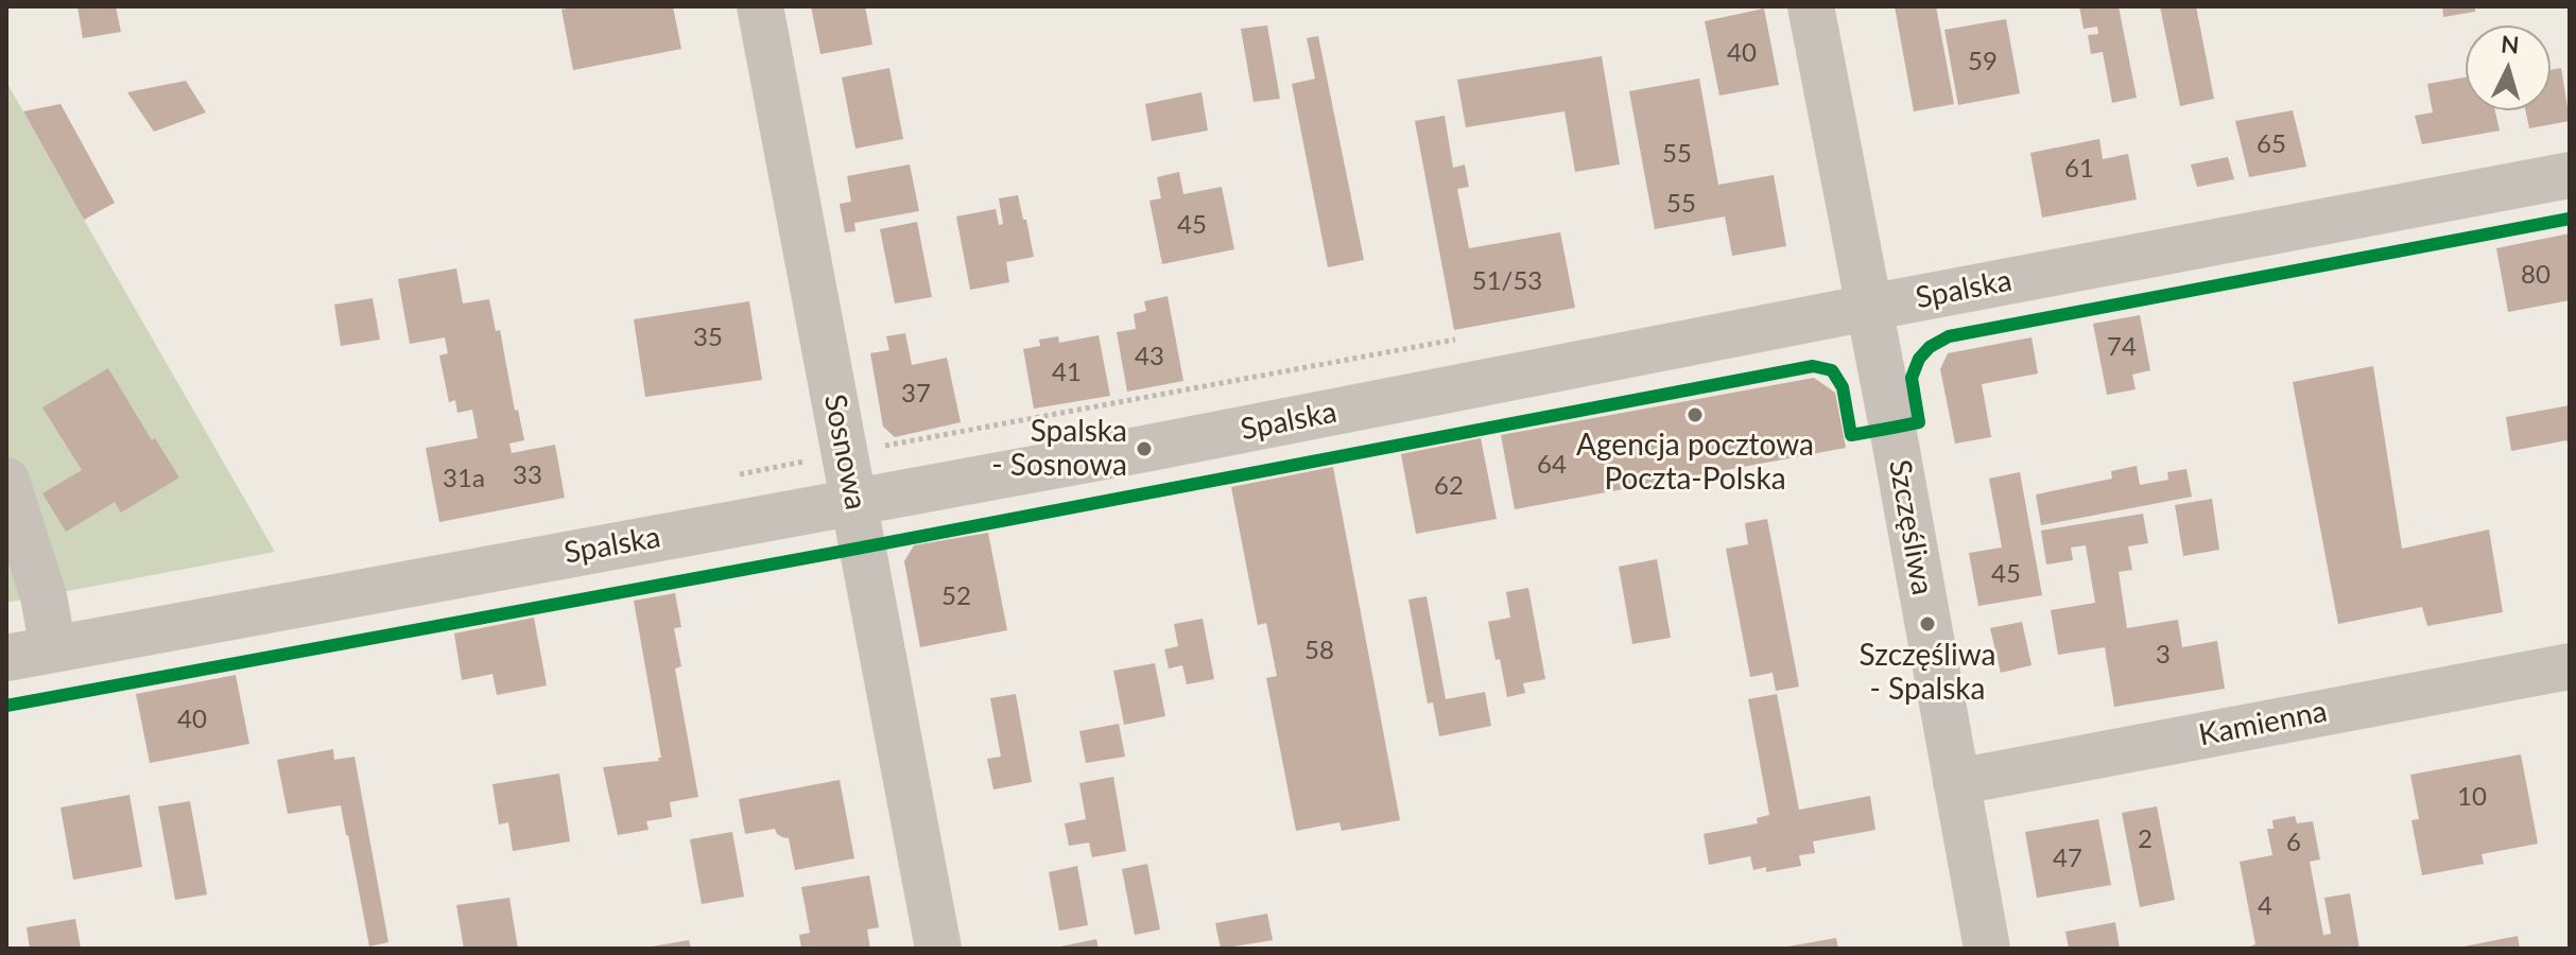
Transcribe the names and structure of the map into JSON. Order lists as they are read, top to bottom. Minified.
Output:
{"streets":{"street":["Spalska","Sosnowa","Szczęśliwa","Kamienna"]},"crossings":[["Spalska","Sosnowa"],["Spalska","Szczęśliwa"],["Szczęśliwa","Kamienna"]],"places":["Agencja pocztowa Poczta-Polska","Spalska - Sosnowa","Szczęśliwa - Spalska"],"house_numbers":["40","59","65","55","61","55","45","80","51/53","35","74","43","41","37","64","33","31a","62","45","52","58","3","40","10","2","6","47","4"],"north":"top"}
